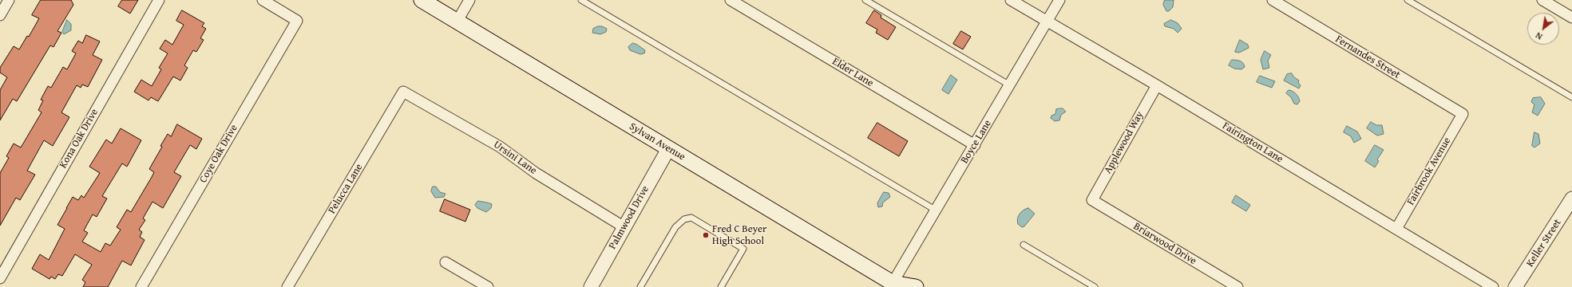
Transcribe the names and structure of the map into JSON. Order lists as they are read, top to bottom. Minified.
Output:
{"streets":{"main road":["Sylvan Avenue"],"street":["Fernandes Street","Elder Lane","Kona Oak Drive","Boyce Lane","Applewood Way","Fairington Lane","Coye Oak Drive","Ursini Lane","Fairbrook Avenue","Pelucca Lane","Palmwood Drive","Keller Street","Briarwood Drive"]},"crossings":[["Fernandes Street","Fairbrook Avenue"],["Elder Lane","Boyce Lane"],["Sylvan Avenue","Boyce Lane"],["Sylvan Avenue","Palmwood Drive"],["Boyce Lane","Fairington Lane"],["Applewood Way","Fairington Lane"],["Applewood Way","Briarwood Drive"],["Fairington Lane","Fairbrook Avenue"],["Ursini Lane","Pelucca Lane"],["Ursini Lane","Palmwood Drive"]],"places":["Fred C Beyer High School"],"north":"bottom left"}
